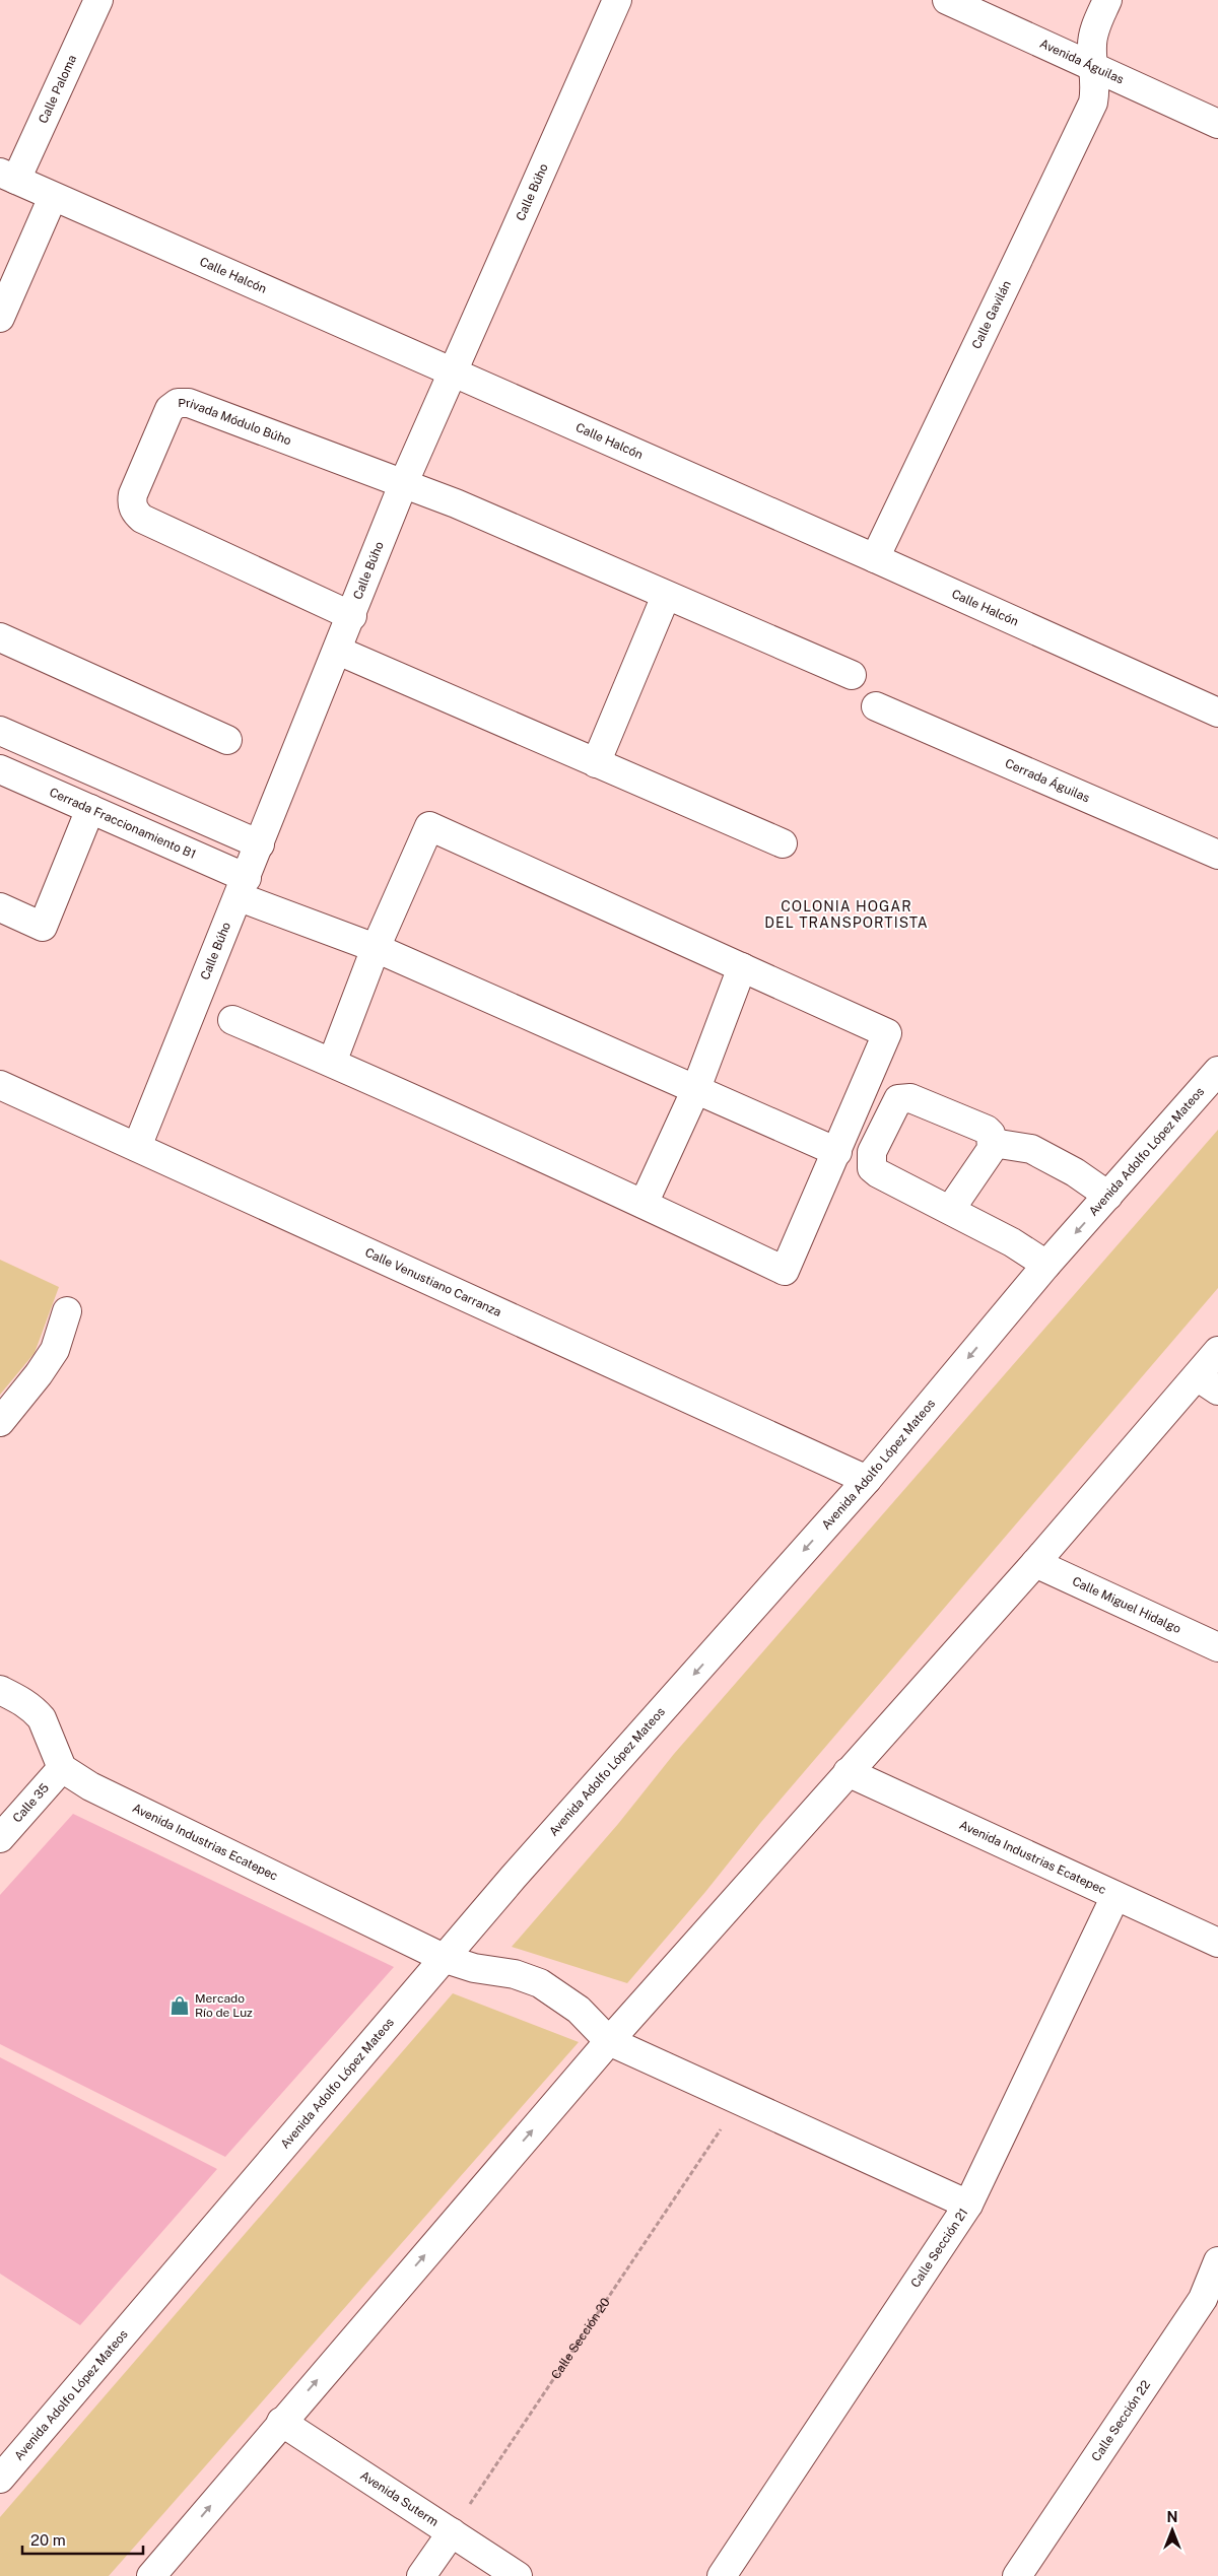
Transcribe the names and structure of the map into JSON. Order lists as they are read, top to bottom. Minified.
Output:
{"streets":{"street":["Avenida Águilas","Calle Paloma","Calle Búho","Calle Halcón","Calle Gavilán","Privada Módulo Búho","Cerrada Águilas","Cerrada Fraccionamiento B1","Avenida Adolfo López Mateos","Calle Venustiano Carranza","Calle Miguel Hidalgo","Calle 35","Avenida Industrias Ecatepec","Calle Sección 21","Calle Sección 22","Avenida Suterm"],"path":["Calle Sección 20"]},"crossings":[["Avenida Águilas","Calle Gavilán"],["Calle Paloma","Calle Halcón"],["Calle Búho","Calle Halcón"],["Calle Búho","Privada Módulo Búho"],["Calle Búho","Cerrada Fraccionamiento B1"],["Calle Búho","Calle Venustiano Carranza"],["Calle Halcón","Calle Gavilán"],["Avenida Adolfo López Mateos","Calle Venustiano Carranza"],["Avenida Adolfo López Mateos","Avenida Industrias Ecatepec"],["Calle 35","Avenida Industrias Ecatepec"],["Avenida Industrias Ecatepec","Calle Sección 21"],["Avenida Industrias Ecatepec","Calle Sección 20"],["Calle Sección 20","Avenida Suterm"]],"districts":["COLONIA HOGAR DEL TRANSPORTISTA"],"places":{"shop":["Mercado Río de Luz"]},"scale_bar":"20 m","north":"top"}
